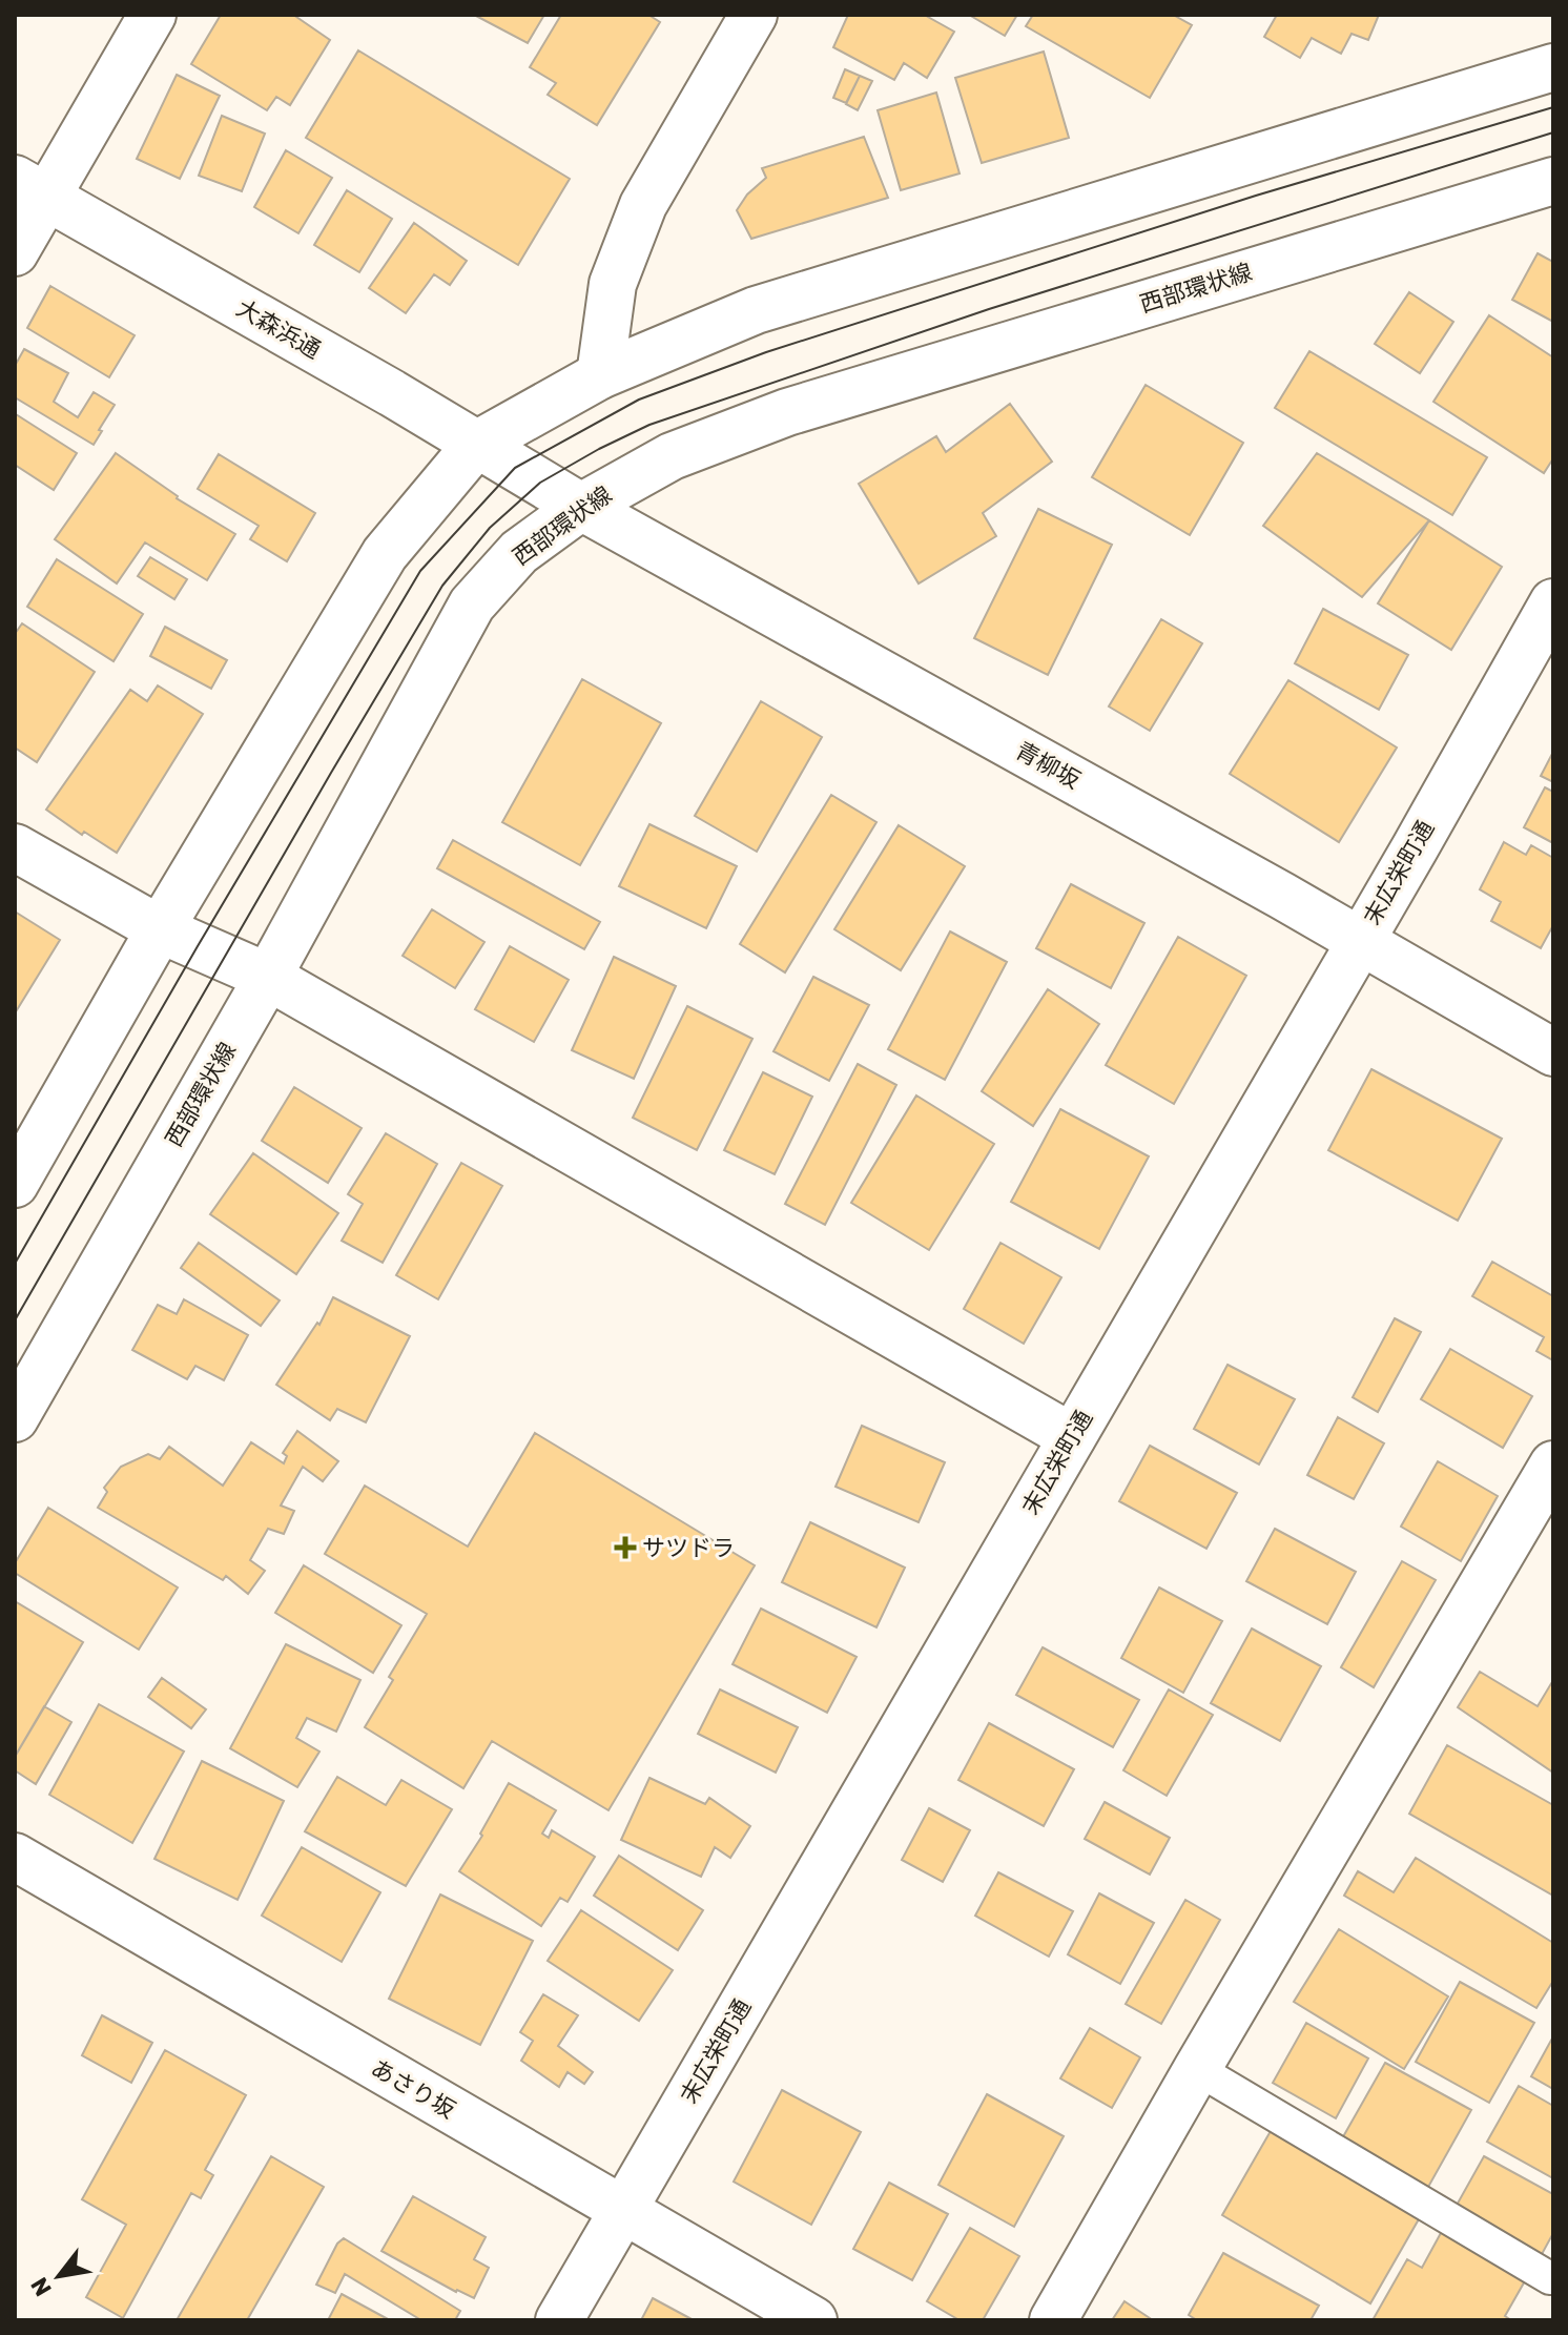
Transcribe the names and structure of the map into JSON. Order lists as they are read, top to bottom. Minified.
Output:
{"streets":{"street":["西部環状線","大森浜通","青柳坂","末広栄町通","あさり坂"]},"crossings":[["西部環状線","青柳坂"],["大森浜通","青柳坂"],["青柳坂","末広栄町通"],["末広栄町通","あさり坂"]],"places":{"health":["サツドラ"]},"north":"bottom left"}
